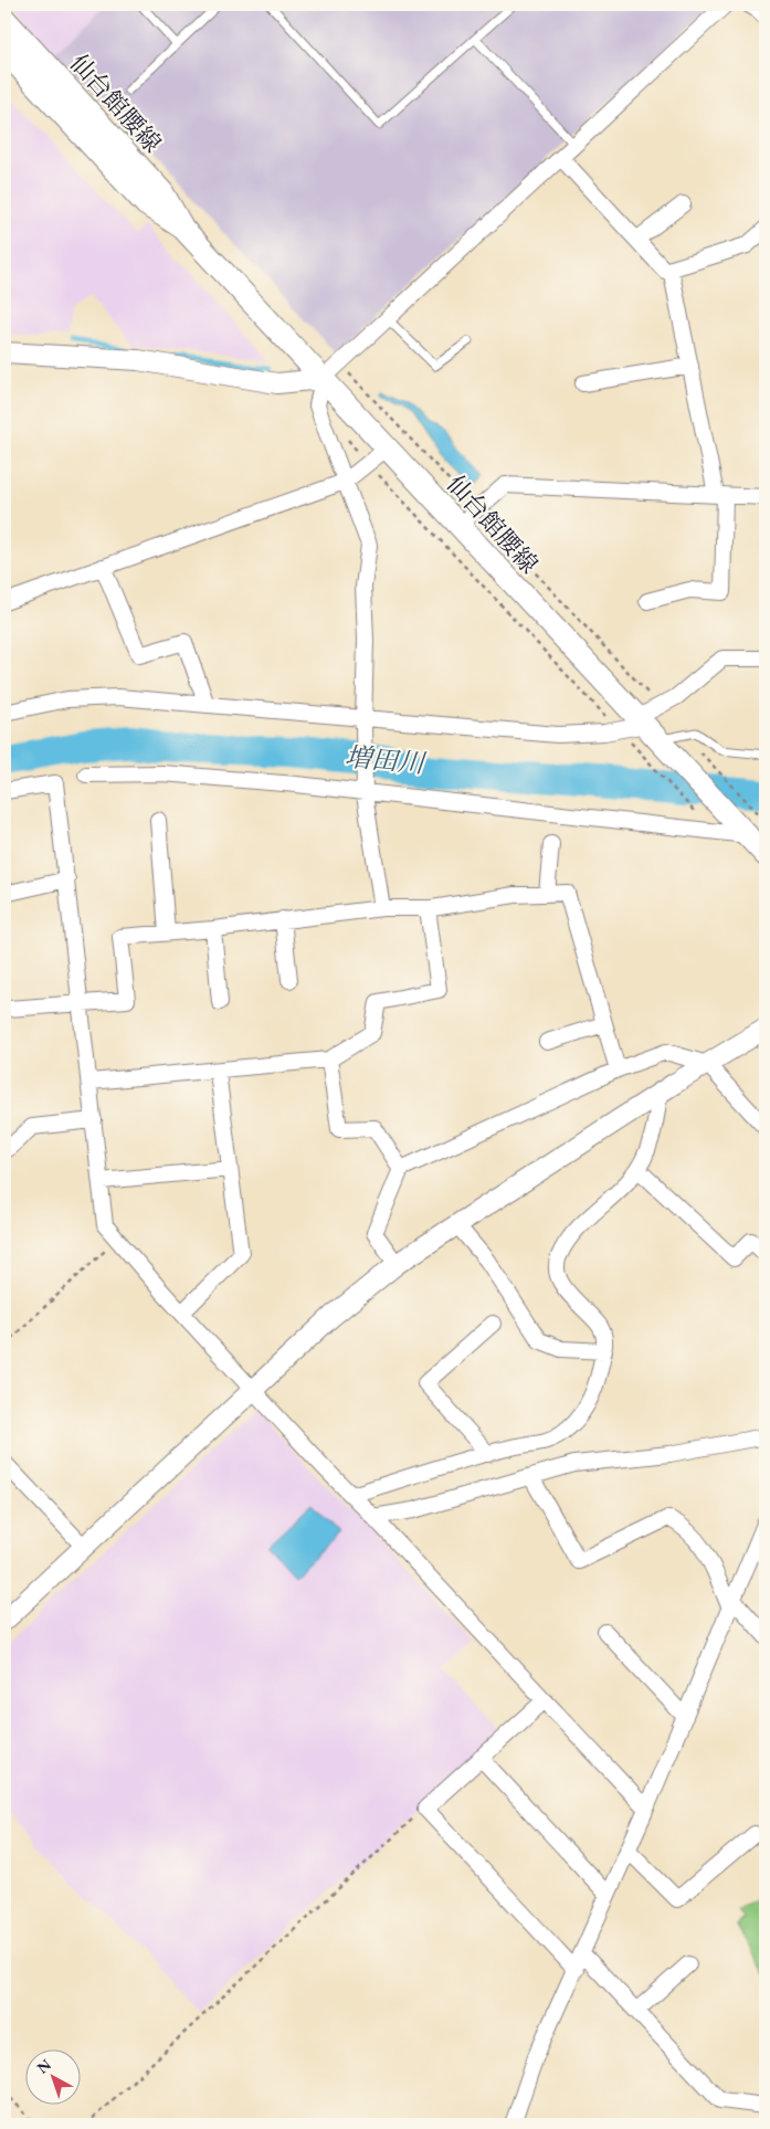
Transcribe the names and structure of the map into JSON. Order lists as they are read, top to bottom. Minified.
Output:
{"streets":{"main road":["仙台館腰線"]},"water":["増田川"],"north":"top left"}
